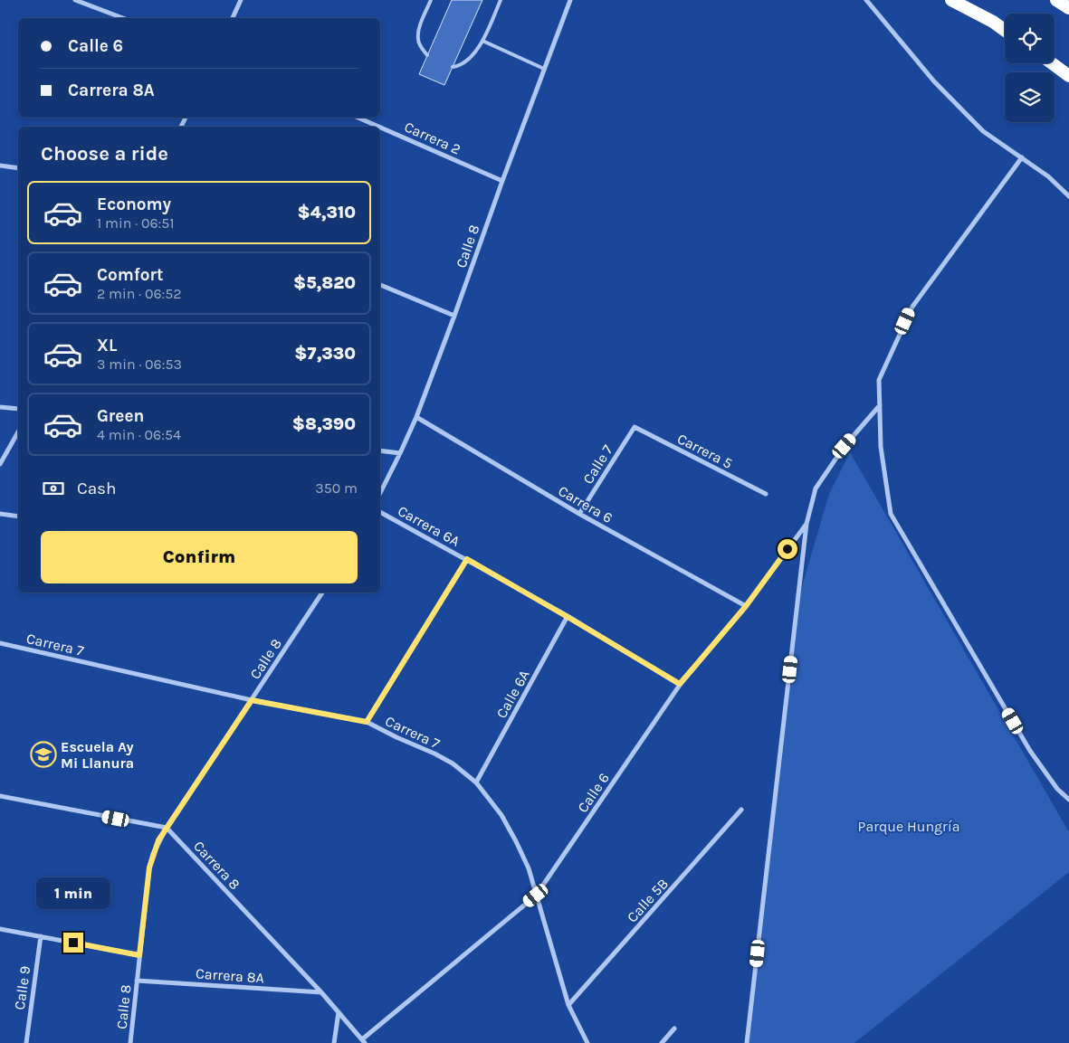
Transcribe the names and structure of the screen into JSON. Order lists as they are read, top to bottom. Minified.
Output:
{"streets":{"street":["Carrera 2","Calle 8","Carrera 5","Calle 7","Carrera 6","Carrera 6A","Carrera 7","Calle 6A","Calle 6","Carrera 8","Calle 5B","Carrera 8A","Calle 9"]},"crossings":[["Carrera 2","Calle 8"],["Calle 8","Carrera 6"],["Calle 8","Carrera 7"],["Calle 8","Carrera 8"],["Calle 8","Carrera 8A"],["Carrera 5","Calle 7"],["Calle 7","Carrera 6"],["Carrera 6","Calle 6"],["Carrera 6A","Calle 6A"],["Carrera 6A","Calle 6"],["Carrera 7","Calle 6A"],["Carrera 7","Calle 6"],["Carrera 7","Calle 5B"],["Calle 6","Carrera 8"],["Carrera 8","Carrera 8A"]],"parks":["Parque Hungría"],"places":{"school or university":["Escuela Ay Mi Llanura"]},"page":{"banner":["Calle 6","Carrera 8A"],"heading":"Choose a ride","list":[{"name":"Economy","note":"1 min · 06:51","value":"$4,310"},{"name":"Comfort","note":"2 min · 06:52","value":"$5,820"},{"name":"XL","note":"3 min · 06:53","value":"$7,330"},{"name":"Green","note":"4 min · 06:54","value":"$8,390"}],"pay":["Cash","350 m"],"buttons":"Confirm","bubble":"1 min"}}
